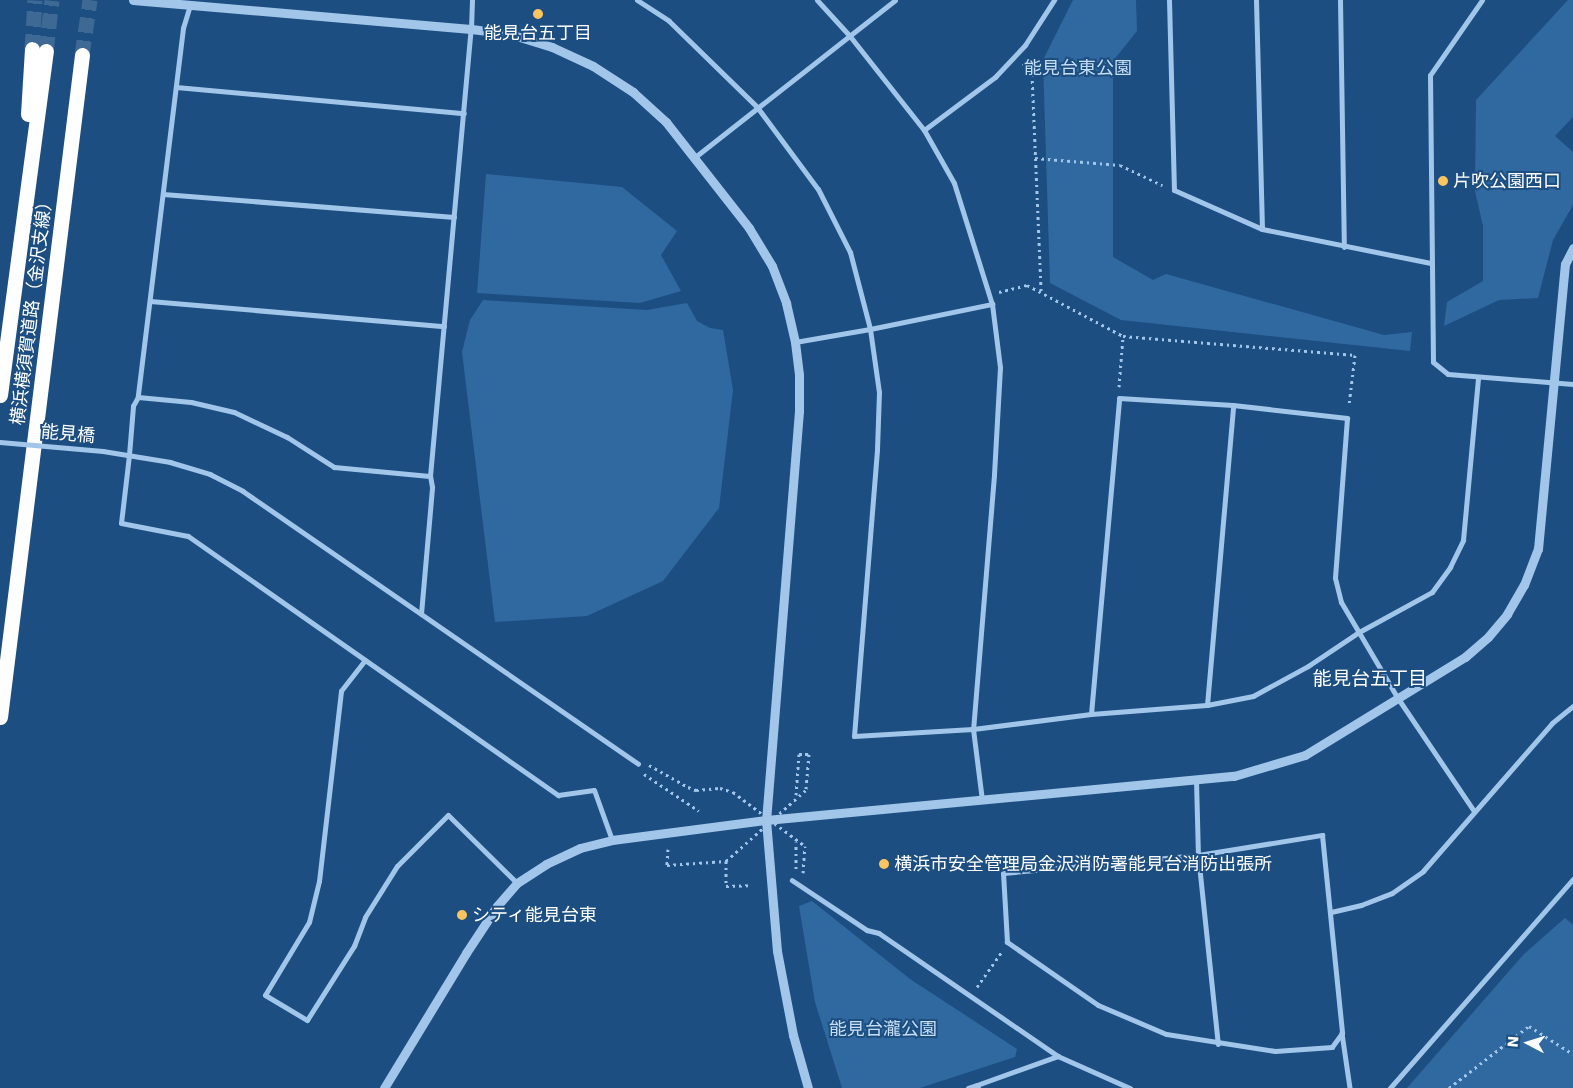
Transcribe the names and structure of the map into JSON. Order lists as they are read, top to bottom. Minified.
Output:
{"streets":{"highway":["横浜横須賀道路（金沢支線）"],"street":["能見橋"]},"districts":["能見台五丁目"],"parks":["能見台東公園","能見台瀧公園"],"places":["能見台五丁目","片吹公園西口","横浜市安全管理局金沢消防署能見台消防出張所","シティ能見台東"],"north":"left"}
